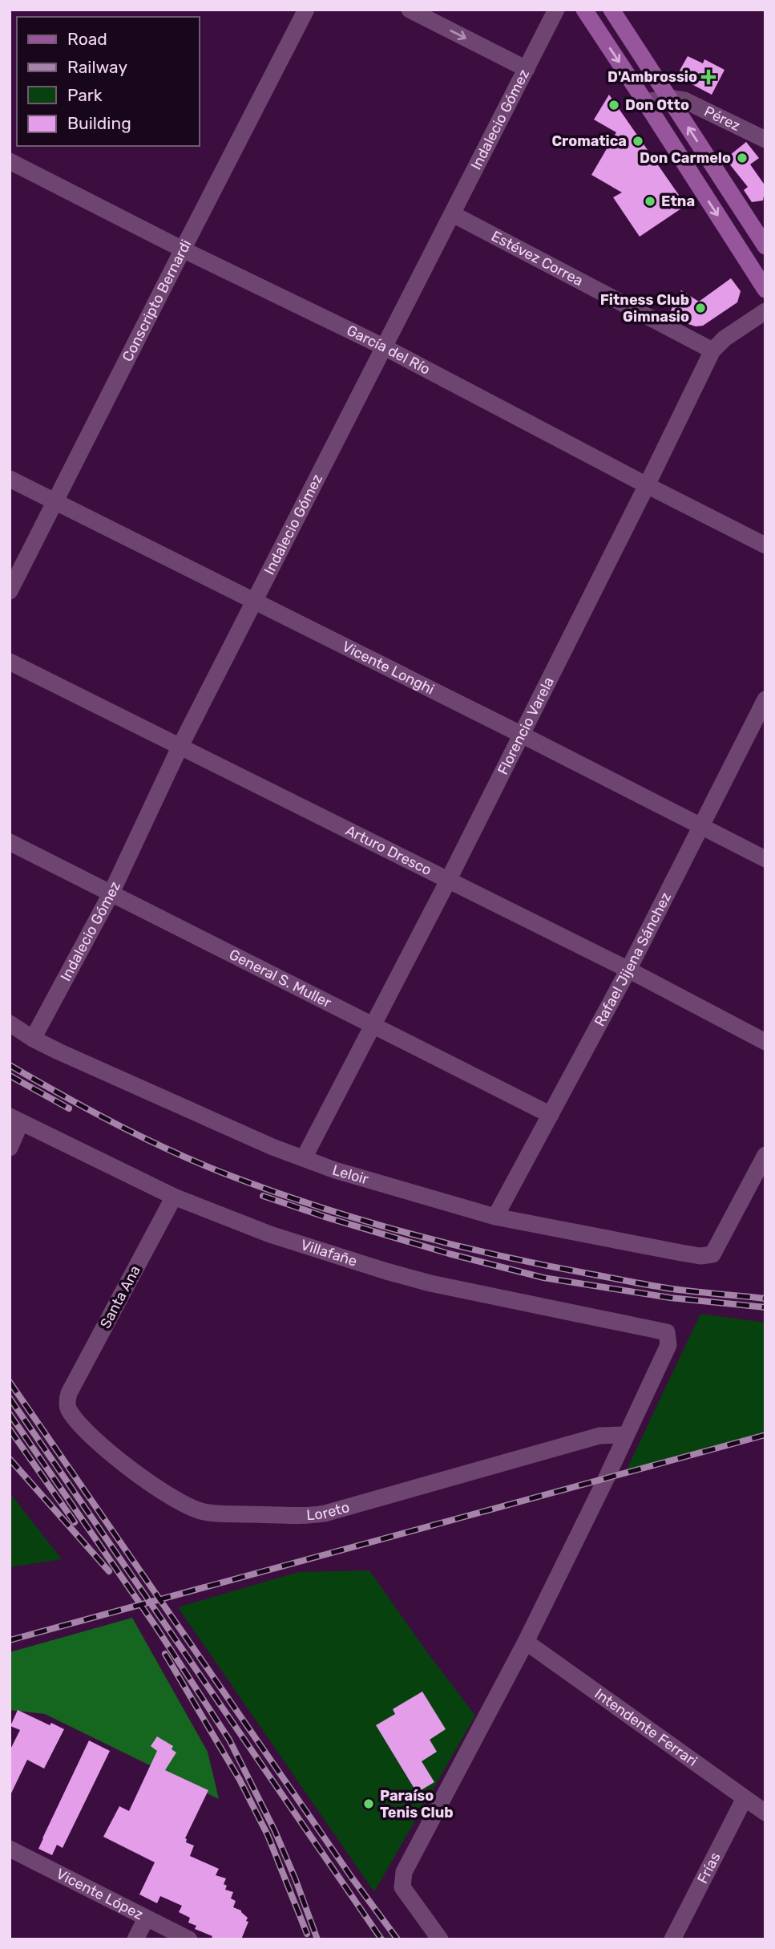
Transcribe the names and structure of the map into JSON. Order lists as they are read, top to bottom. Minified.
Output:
{"streets":{"street":["Pérez","Indalecio Gómez","Estévez Correa","Conscripto Bernardi","García del Río","Vicente Longhi","Florencio Varela","Arturo Dresco","Rafael Jijena Sánchez","General S. Muller","Leloir","Villafañe","Santa Ana","Loreto","Intendente Ferrari","Frías","Vicente López"]},"crossings":[["Indalecio Gómez","Estévez Correa"],["Indalecio Gómez","García del Río"],["Indalecio Gómez","Vicente Longhi"],["Indalecio Gómez","Arturo Dresco"],["Indalecio Gómez","General S. Muller"],["Indalecio Gómez","Leloir"],["Estévez Correa","Florencio Varela"],["Conscripto Bernardi","García del Río"],["Conscripto Bernardi","Vicente Longhi"],["García del Río","Florencio Varela"],["Vicente Longhi","Florencio Varela"],["Vicente Longhi","Rafael Jijena Sánchez"],["Florencio Varela","Arturo Dresco"],["Florencio Varela","General S. Muller"],["Florencio Varela","Leloir"],["Arturo Dresco","Rafael Jijena Sánchez"],["Rafael Jijena Sánchez","General S. Muller"],["Rafael Jijena Sánchez","Leloir"],["Villafañe","Santa Ana"],["Villafañe","Loreto"],["Santa Ana","Loreto"],["Intendente Ferrari","Frías"]],"places":{"health":["D'Ambrossio"],"other":["Don Otto","Cromatica","Don Carmelo","Etna","Fitness Club Gimnasio","Paraíso Tenis Club"]},"legend":["Road","Railway","Park","Building"]}
